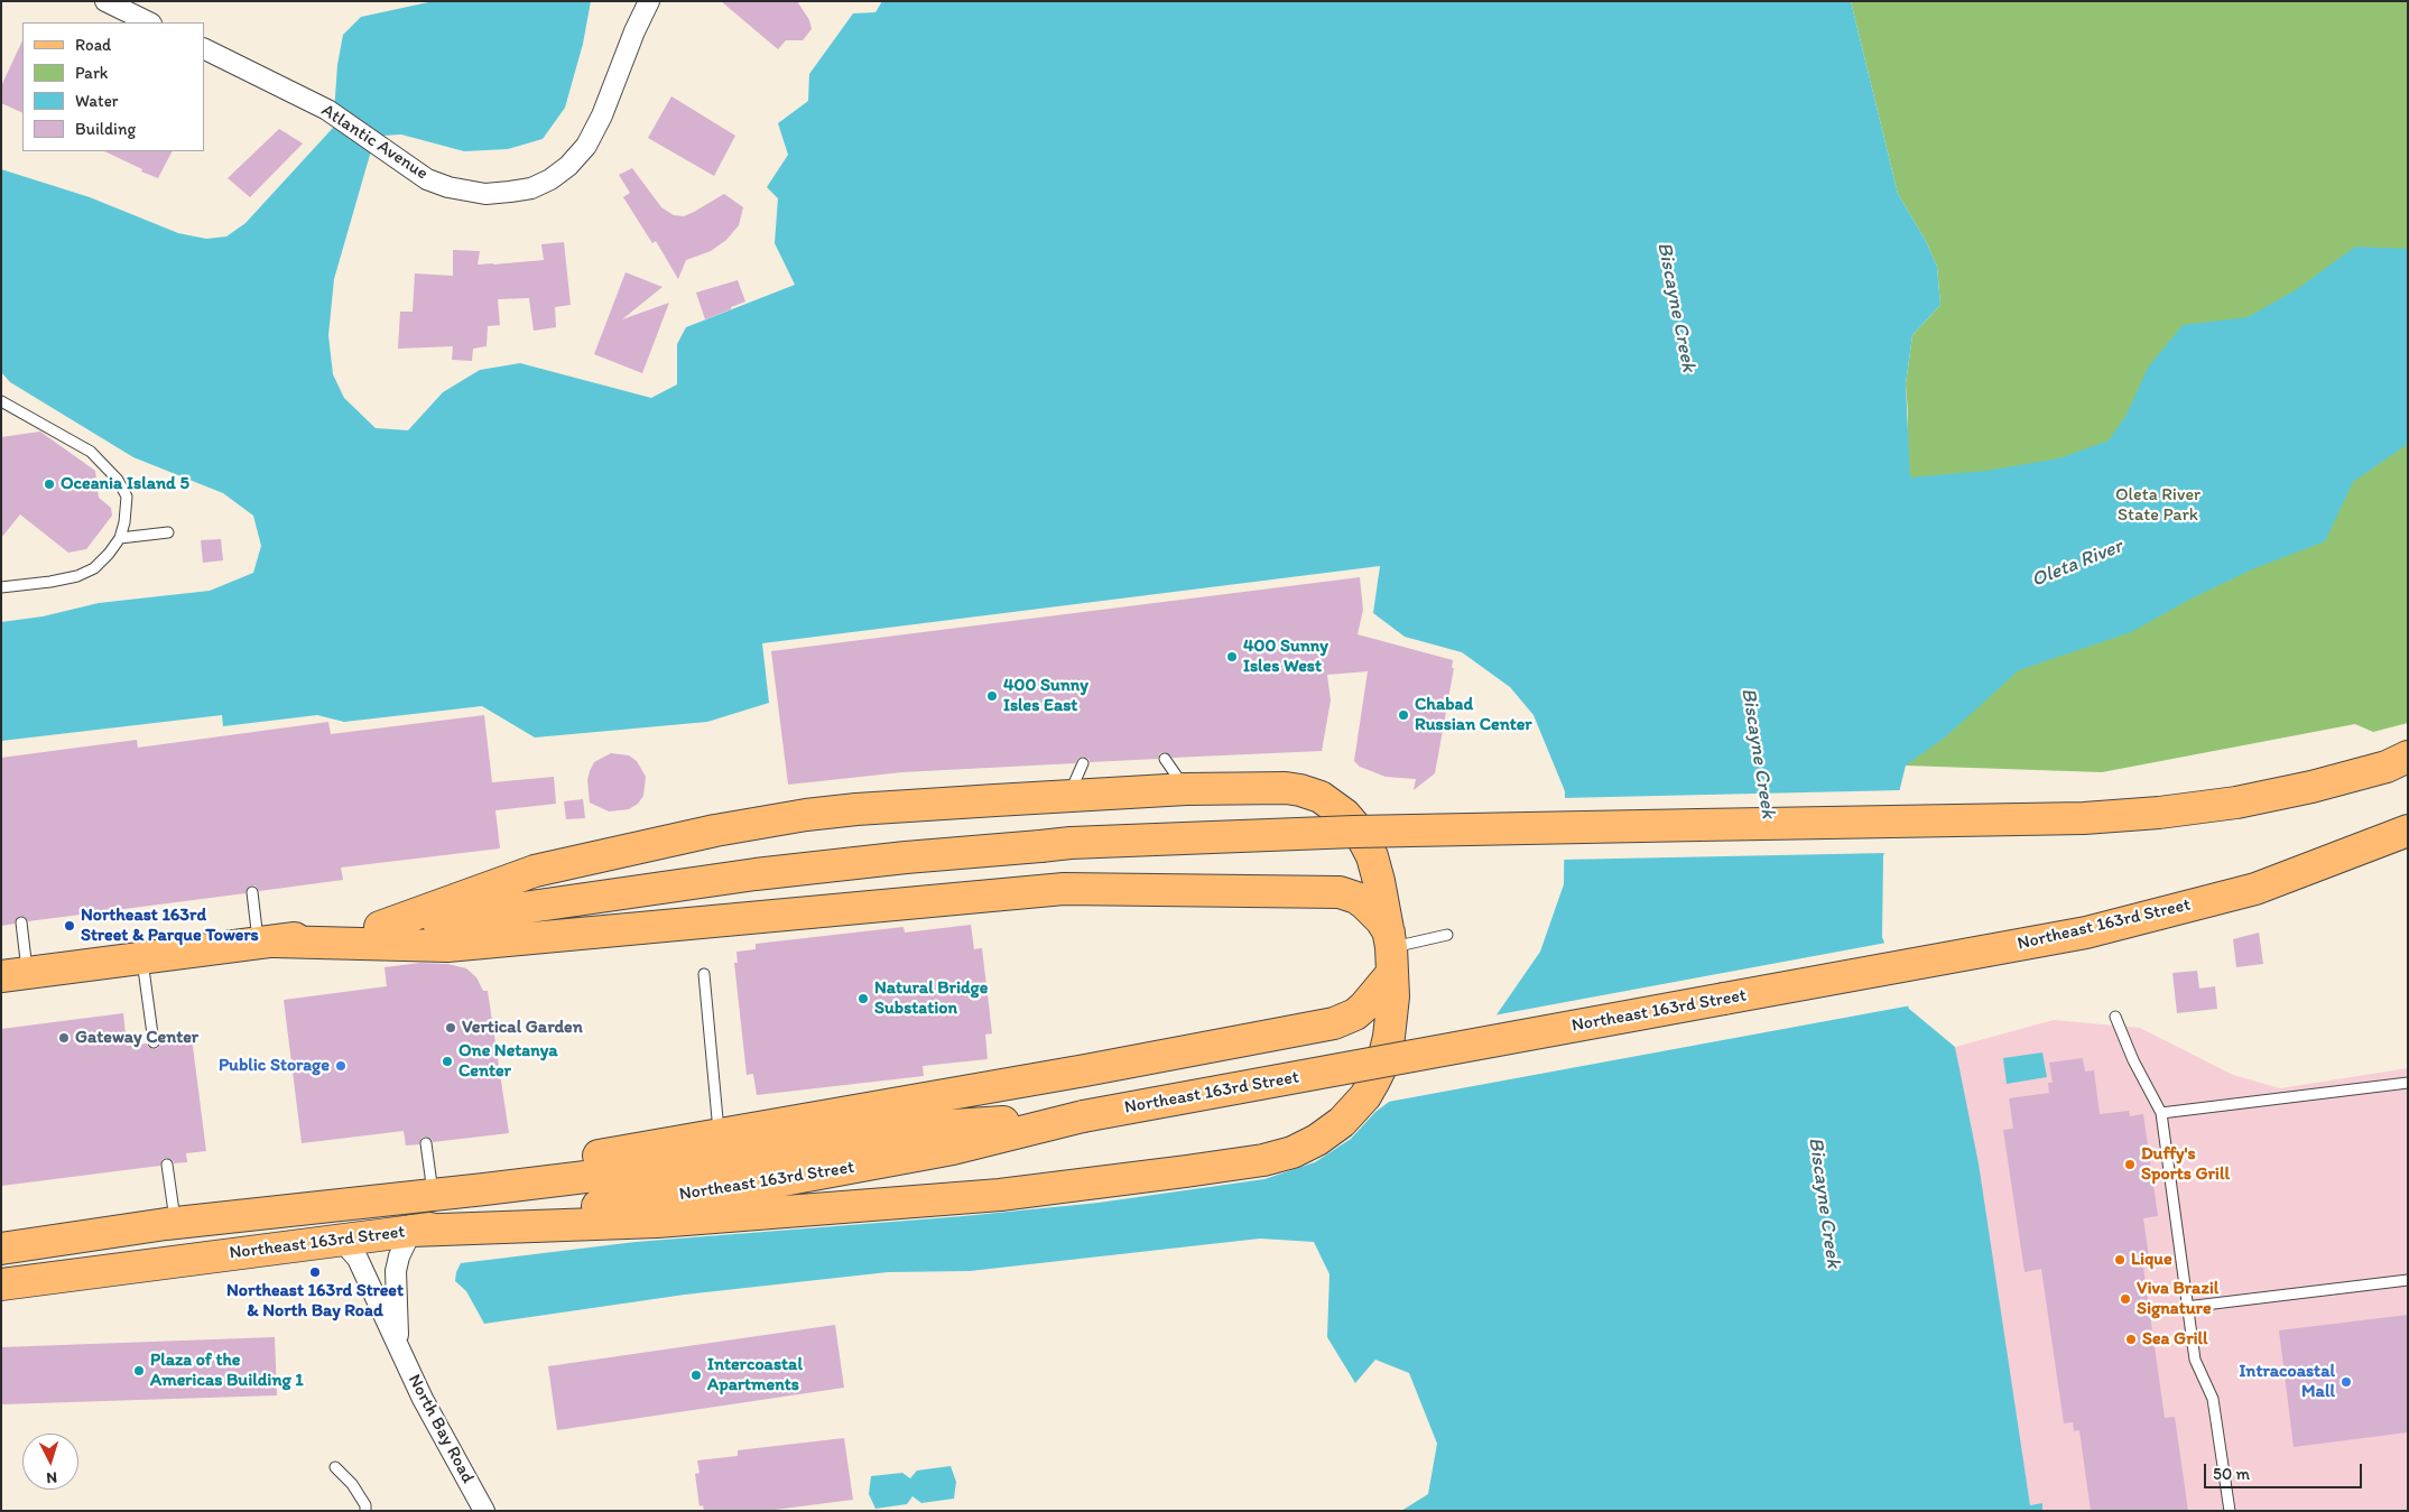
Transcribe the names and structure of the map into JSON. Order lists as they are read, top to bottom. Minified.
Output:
{"streets":{"main road":["Northeast 163rd Street"],"street":["Atlantic Avenue","North Bay Road"]},"crossings":[["Northeast 163rd Street","North Bay Road"]],"water":["Biscayne Creek","Oleta River"],"parks":["Oleta River State Park"],"places":["Oceania Island 5","400 Sunny Isles West","400 Sunny Isles East","Chabad Russian Center","Northeast 163rd Street & Parque Towers","Natural Bridge Substation","Vertical Garden","Gateway Center","One Netanya Center","Public Storage","Duffy's Sports Grill","Lique","Northeast 163rd Street & North Bay Road","Viva Brazil Signature","Sea Grill","Plaza of the Americas Building 1","Intercoastal Apartments","Intracoastal Mall"],"legend":["Road","Park","Water","Building"],"scale_bar":"50 m","north":"bottom"}
